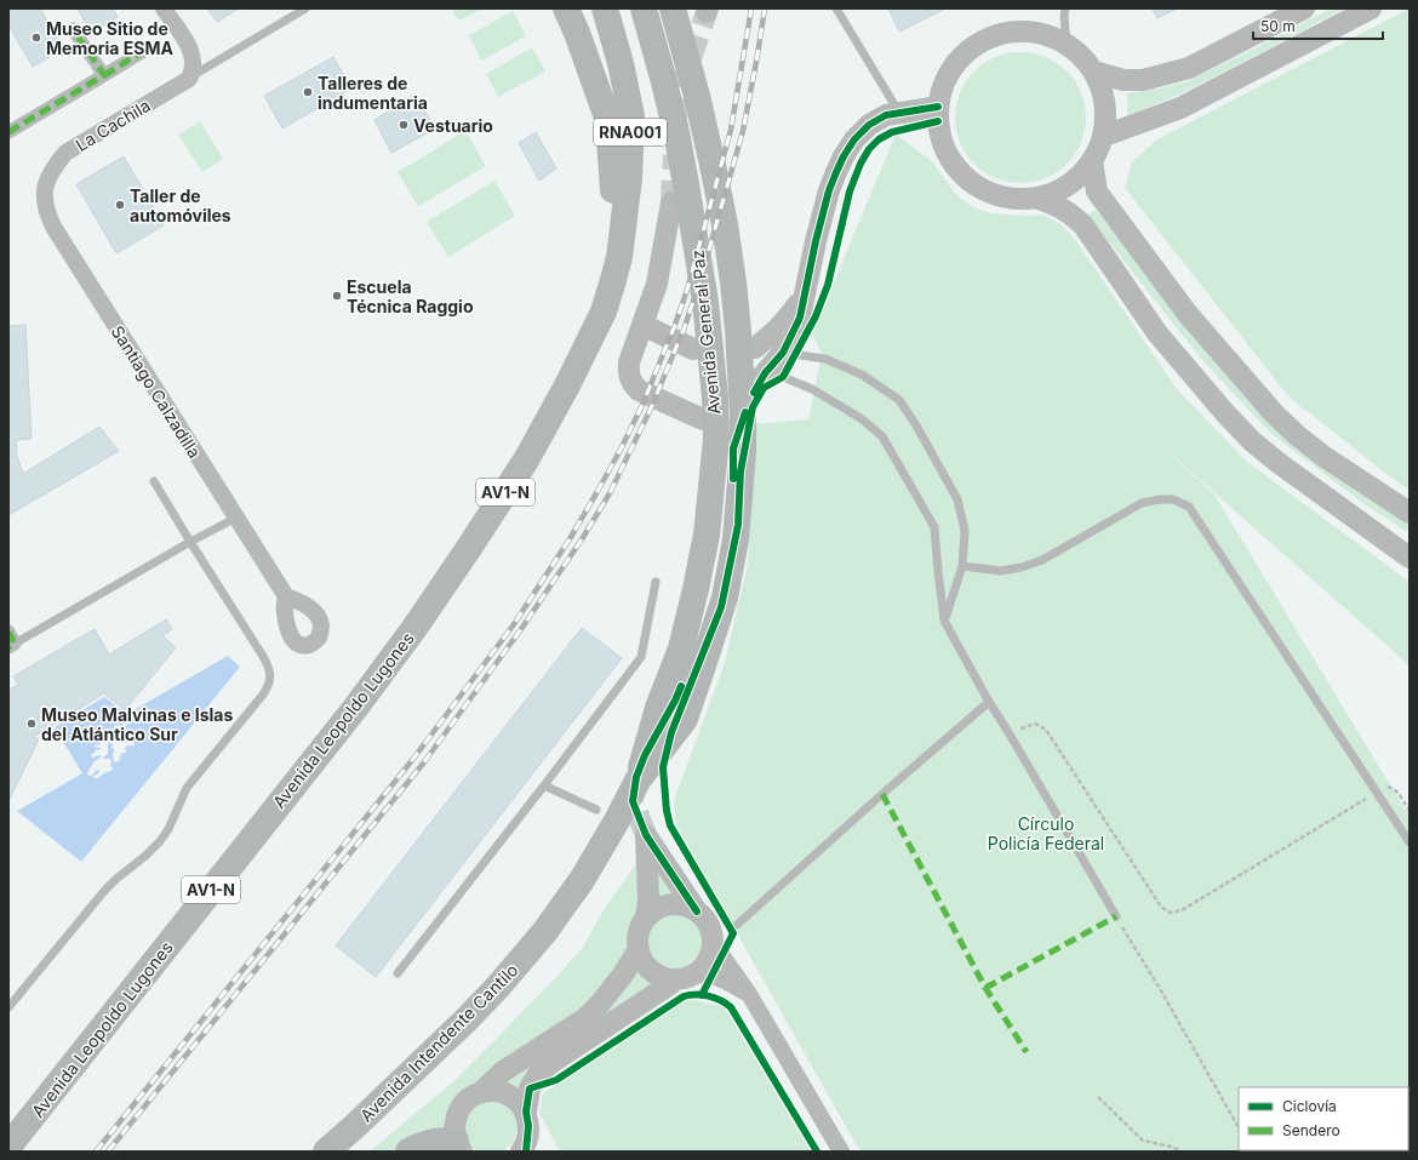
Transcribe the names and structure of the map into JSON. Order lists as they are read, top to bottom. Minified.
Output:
{"streets":{"highway":["RNA001","Avenida General Paz","AV1-N","Avenida Leopoldo Lugones","Avenida Intendente Cantilo"],"street":["La Cachila","Santiago Calzadilla"]},"crossings":[["La Cachila","Santiago Calzadilla"],["RNA001","Avenida Leopoldo Lugones"],["Avenida General Paz","Avenida Intendente Cantilo"]],"parks":["Círculo Policía Federal"],"places":["Museo Sitio de Memoria ESMA","Talleres de indumentaria","Vestuario","Taller de automóviles","Escuela Técnica Raggio","Museo Malvinas e Islas del Atlántico Sur"],"legend":["Ciclovía","Sendero"],"scale_bar":"50 m"}
